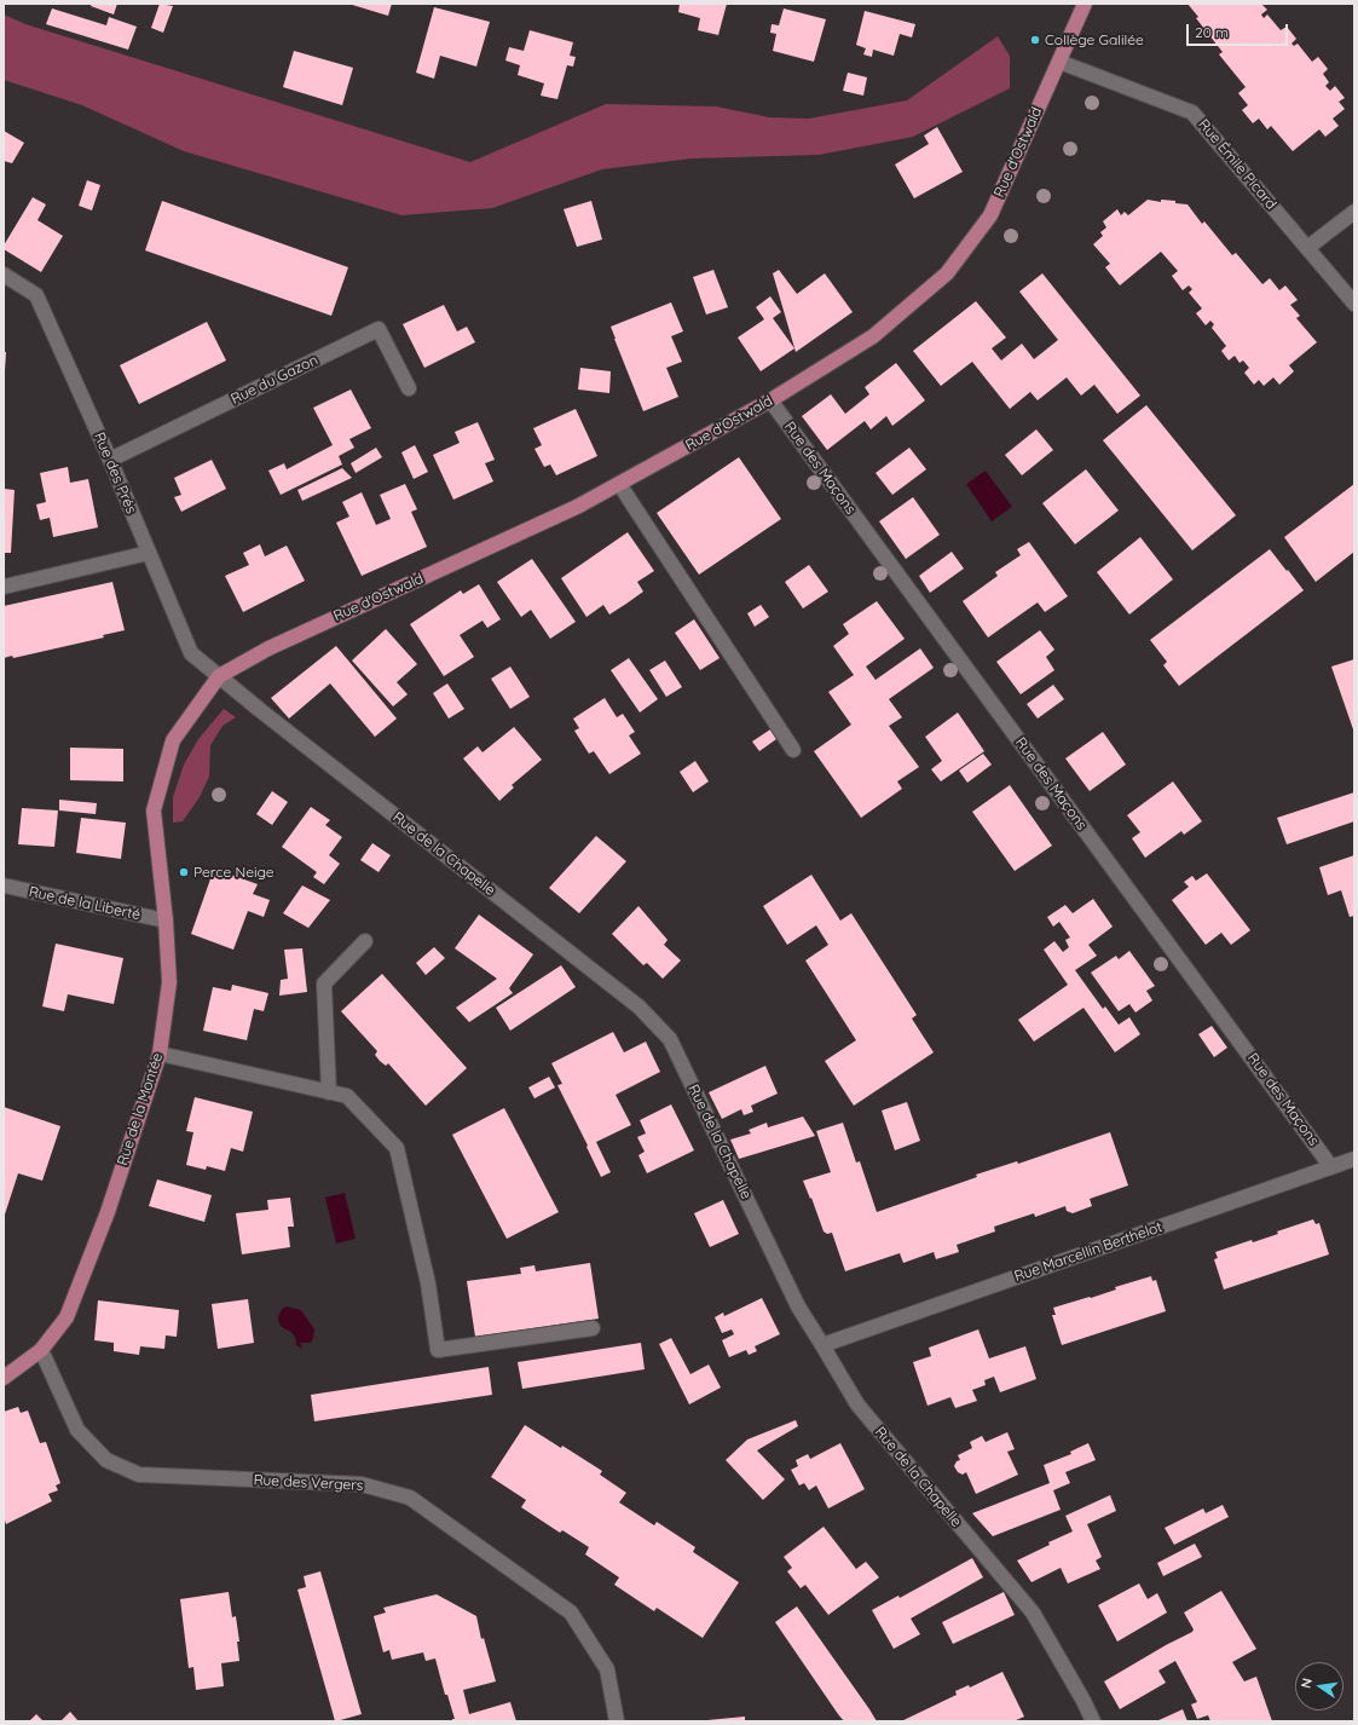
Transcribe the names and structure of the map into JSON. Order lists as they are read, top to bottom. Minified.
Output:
{"streets":{"main road":["Rue d'Ostwald","Rue de la Montée"],"street":["Rue Émile Picard","Rue du Gazon","Rue des Maçons","Rue des Prés","Rue de la Chapelle","Rue de la Liberté","Rue Marcellin Berthelot","Rue des Vergers"]},"crossings":[["Rue d'Ostwald","Rue Émile Picard"],["Rue d'Ostwald","Rue des Maçons"],["Rue d'Ostwald","Rue des Prés"],["Rue d'Ostwald","Rue de la Chapelle"],["Rue d'Ostwald","Rue de la Montée"],["Rue du Gazon","Rue des Prés"],["Rue des Maçons","Rue Marcellin Berthelot"],["Rue des Prés","Rue de la Chapelle"],["Rue des Prés","Rue de la Montée"],["Rue de la Chapelle","Rue de la Montée"],["Rue de la Chapelle","Rue Marcellin Berthelot"],["Rue de la Liberté","Rue de la Montée"],["Rue de la Montée","Rue des Vergers"]],"places":["Collège Galilée","Perce Neige"],"scale_bar":"20 m","north":"left"}
